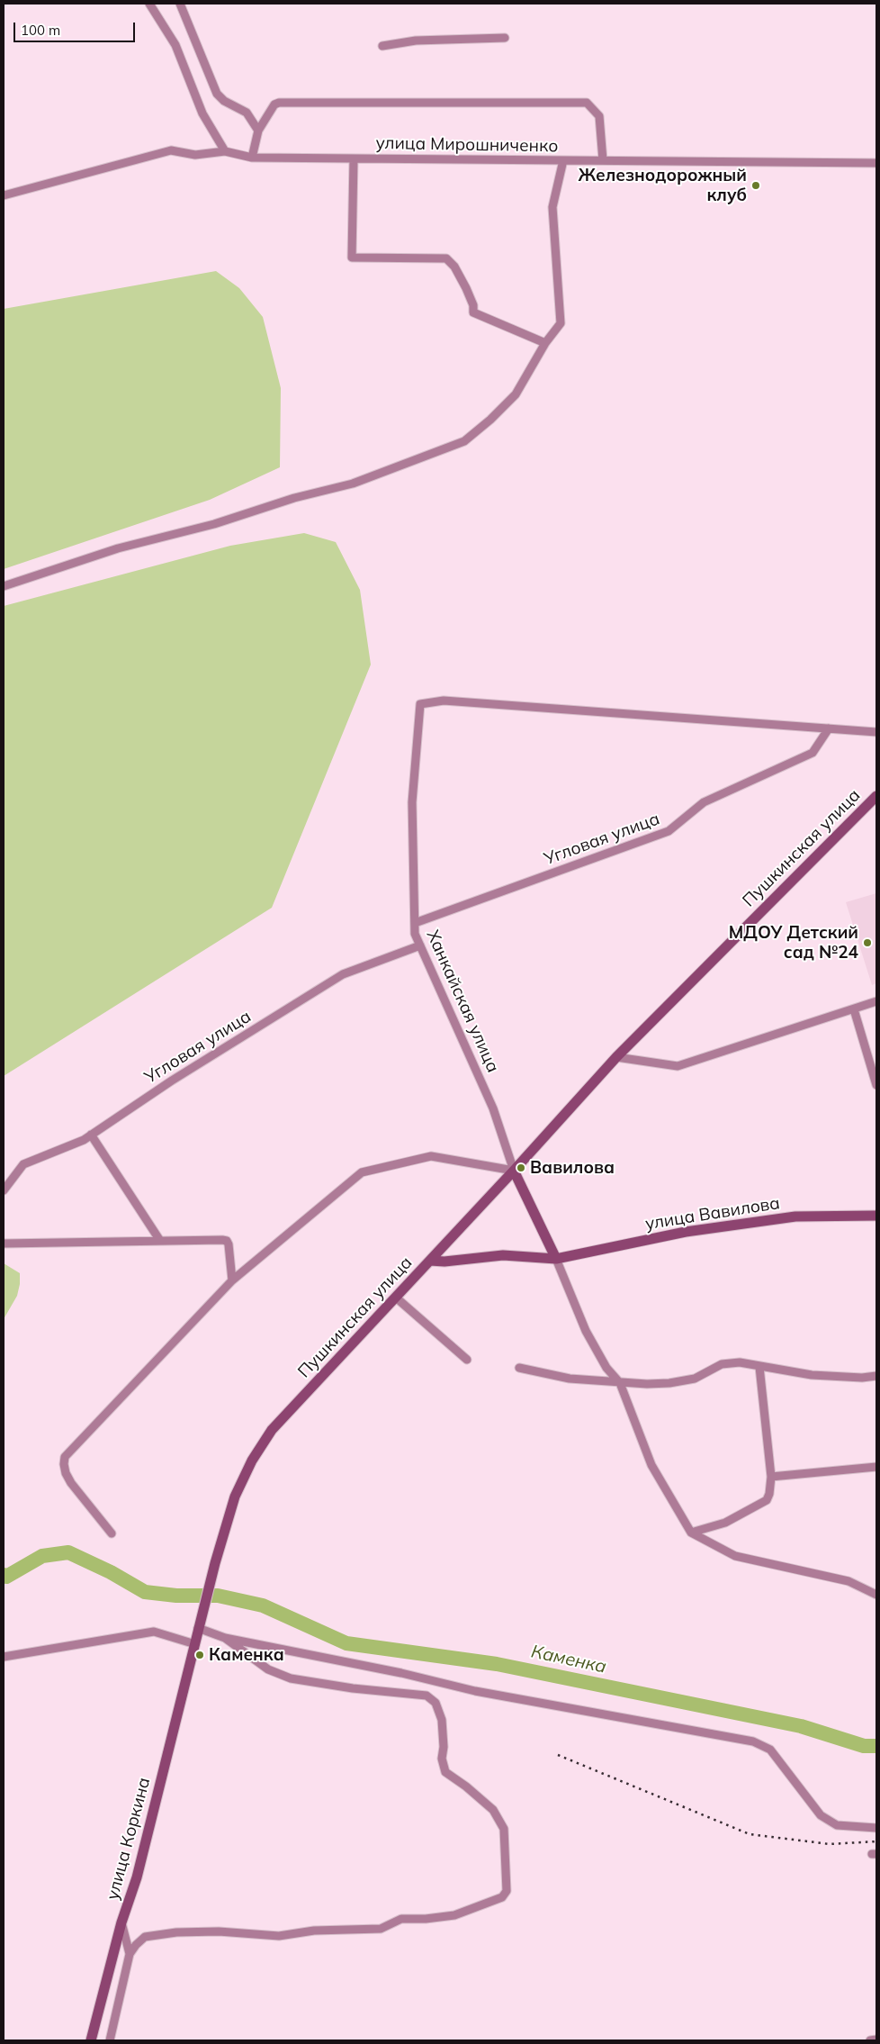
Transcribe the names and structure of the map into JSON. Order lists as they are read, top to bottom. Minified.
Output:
{"streets":{"main road":["Пушкинская улица","улица Вавилова","улица Коркина"],"street":["улица Мирошниченко","Угловая улица","Ханкайская улица"]},"crossings":[["Угловая улица","Ханкайская улица"],["Пушкинская улица","Ханкайская улица"],["Пушкинская улица","улица Вавилова"],["Пушкинская улица","улица Коркина"]],"water":["Каменка"],"places":["Железнодорожный клуб","МДОУ Детский сад №24","Вавилова","Каменка"],"scale_bar":"100 m"}
